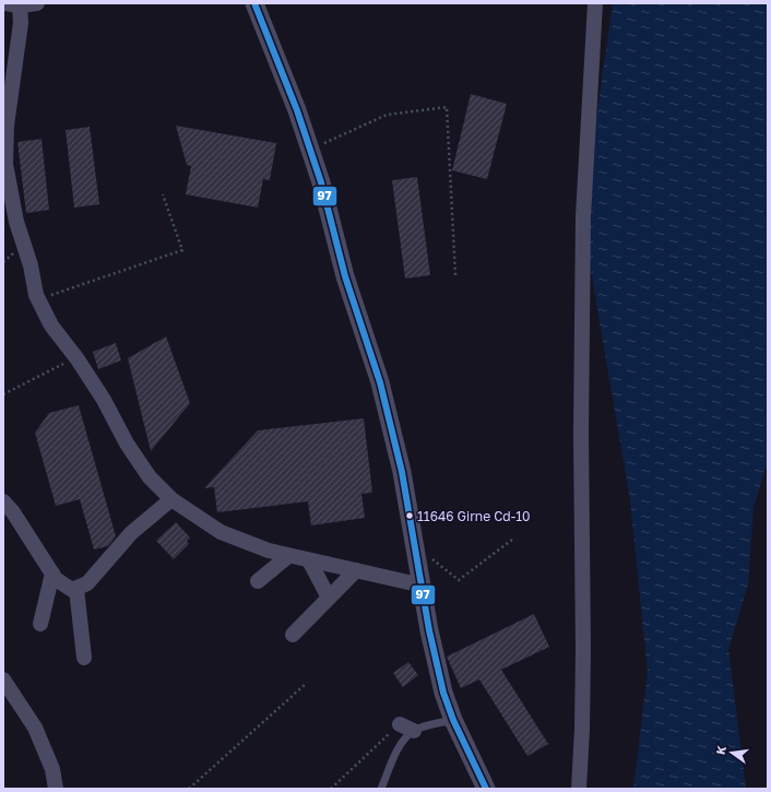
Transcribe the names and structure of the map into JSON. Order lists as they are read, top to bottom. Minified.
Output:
{"places":["11646 Girne Cd-10"],"lines":["transit line 97"],"north":"left"}
